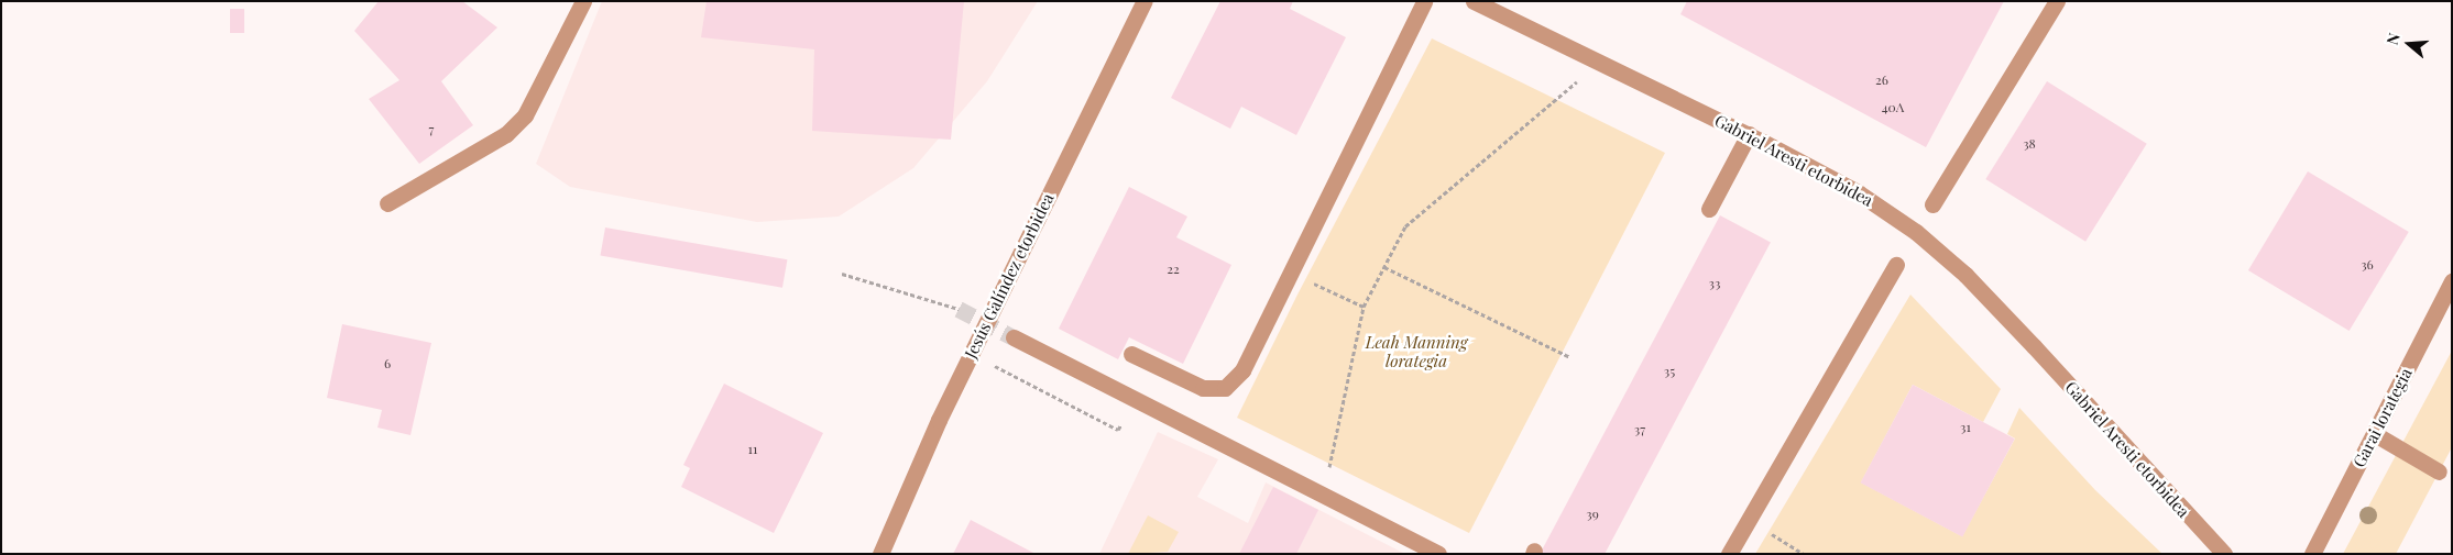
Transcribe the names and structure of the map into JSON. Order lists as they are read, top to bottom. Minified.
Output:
{"streets":{"street":["Gabriel Aresti etorbidea","Jesús Galíndez etorbidea","Garai lorategia"]},"parks":["Leah Manning lorategia"],"house_numbers":["26","40A","7","38","36","22","33","6","35","31","37","11","39"],"north":"left"}
